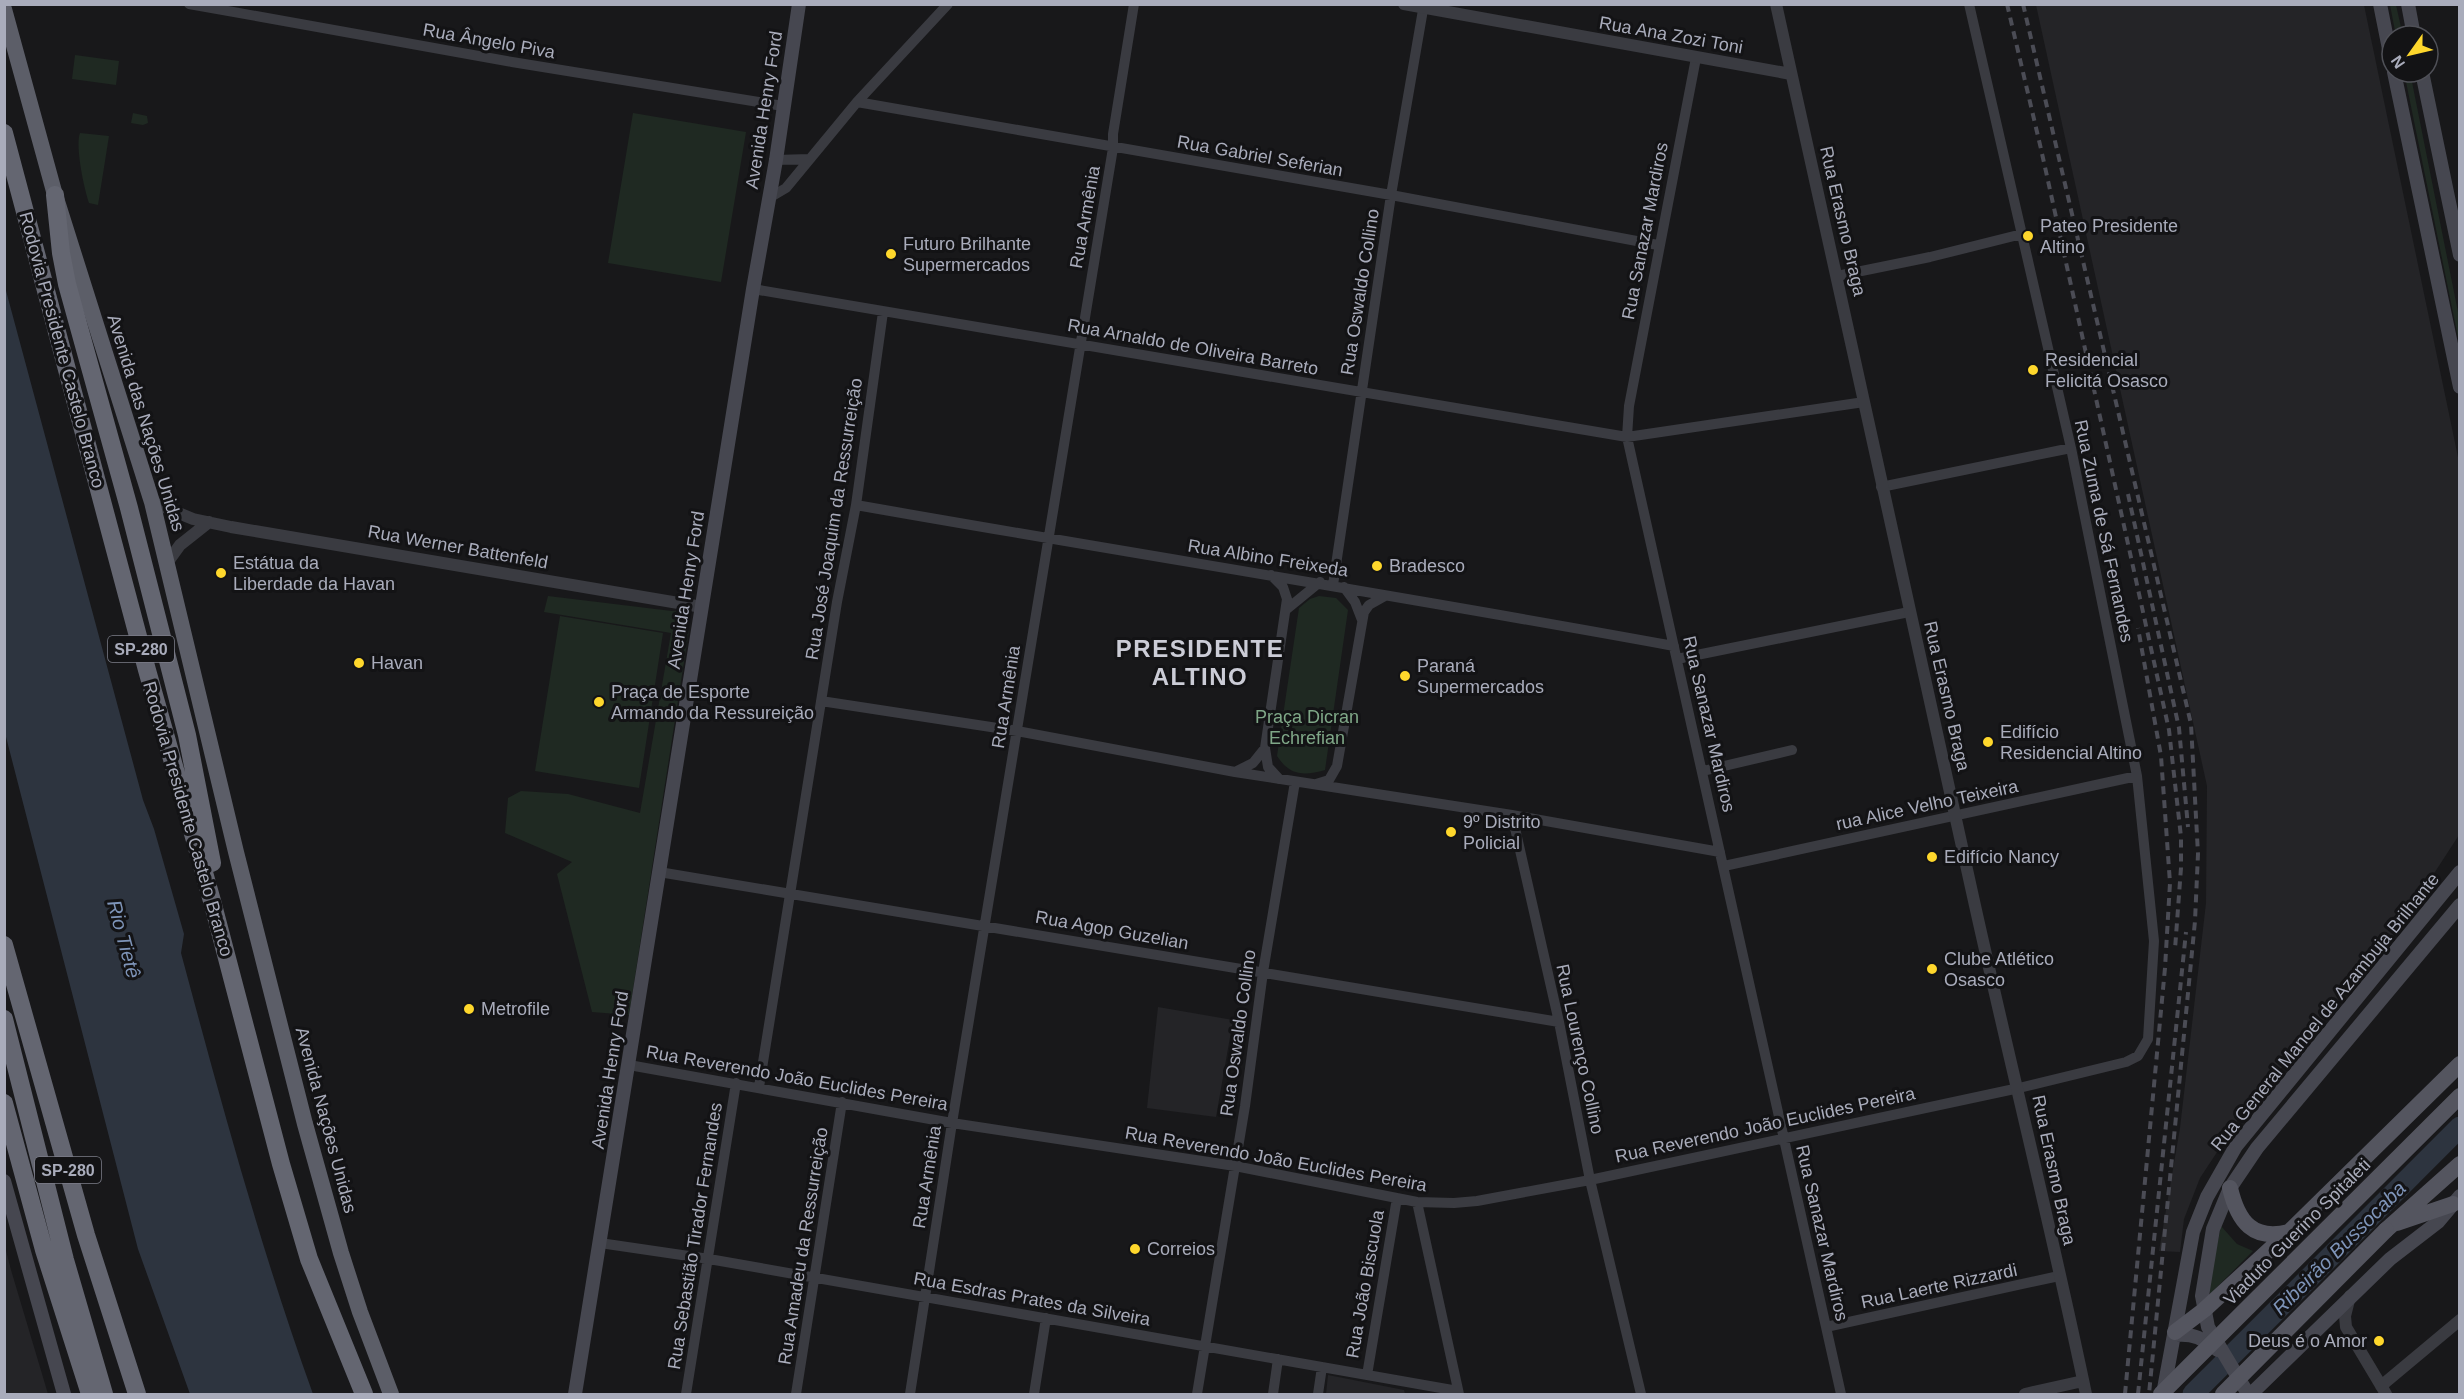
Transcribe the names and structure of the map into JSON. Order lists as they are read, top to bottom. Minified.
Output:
{"streets":{"highway":["Rodovia Presidente Castelo Branco","Avenida das Nações Unidas","SP-280","Avenida Nações Unidas"],"main road":["Avenida Henry Ford","Rua General Manoel de Azambuja Brilhante","Viaduto Guerino Spitaleti"],"street":["Rua Ana Zozi Toni","Rua Ângelo Piva","Rua Gabriel Seferian","Rua Armênia","Rua Erasmo Braga","Rua Sanazar Mardiros","Rua Oswaldo Collino","Rua Arnaldo de Oliveira Barreto","Rua José Joaquim da Ressurreição","Rua Zuma de Sá Fernandes","Rua Werner Battenfeld","Rua Albino Freixeda","rua Alice Velho Teixeira","Rua Agop Guzelian","Rua Lourenço Collino","Rua Reverendo João Euclides Pereira","Rua Sebastião Tirador Fernandes","Rua Amadeu da Ressurreição","Rua João Biscuola","Rua Laerte Rizzardi","Rua Esdras Prates da Silveira"]},"crossings":[["Rua Ana Zozi Toni","Rua Erasmo Braga"],["Rua Ana Zozi Toni","Rua Sanazar Mardiros"],["Rua Ana Zozi Toni","Rua Oswaldo Collino"],["Rua Ângelo Piva","Avenida Henry Ford"],["Avenida Henry Ford","Rua Arnaldo de Oliveira Barreto"],["Avenida Henry Ford","Rua Werner Battenfeld"],["Avenida Henry Ford","Rua Agop Guzelian"],["Avenida Henry Ford","Rua Reverendo João Euclides Pereira"],["Avenida Henry Ford","Rua Esdras Prates da Silveira"],["Rua Gabriel Seferian","Rua Armênia"],["Rua Gabriel Seferian","Rua Sanazar Mardiros"],["Rua Gabriel Seferian","Rua Oswaldo Collino"],["Rua Armênia","Rua Arnaldo de Oliveira Barreto"],["Rua Armênia","Rua Albino Freixeda"],["Rua Armênia","Rua Agop Guzelian"],["Rua Armênia","Rua Reverendo João Euclides Pereira"],["Rua Armênia","Rua Esdras Prates da Silveira"],["Rua Erasmo Braga","Rua Arnaldo de Oliveira Barreto"],["Rua Erasmo Braga","rua Alice Velho Teixeira"],["Rua Erasmo Braga","Rua Reverendo João Euclides Pereira"],["Rua Erasmo Braga","Rua Laerte Rizzardi"],["Rua Sanazar Mardiros","Rua Arnaldo de Oliveira Barreto"],["Rua Sanazar Mardiros","Rua Albino Freixeda"],["Rua Sanazar Mardiros","rua Alice Velho Teixeira"],["Rua Sanazar Mardiros","Rua Reverendo João Euclides Pereira"],["Rua Sanazar Mardiros","Rua Laerte Rizzardi"],["Rua Oswaldo Collino","Rua Arnaldo de Oliveira Barreto"],["Rua Oswaldo Collino","Rua Albino Freixeda"],["Rua Oswaldo Collino","Rua Agop Guzelian"],["Rua Oswaldo Collino","Rua Reverendo João Euclides Pereira"],["Rua Oswaldo Collino","Rua Esdras Prates da Silveira"],["Rua Arnaldo de Oliveira Barreto","Rua José Joaquim da Ressurreição"],["Avenida das Nações Unidas","Rua Werner Battenfeld"],["Avenida das Nações Unidas","Avenida Nações Unidas"],["Rua José Joaquim da Ressurreição","Rua Albino Freixeda"],["Rua José Joaquim da Ressurreição","Rua Agop Guzelian"],["Rua José Joaquim da Ressurreição","Rua Reverendo João Euclides Pereira"],["Rua Zuma de Sá Fernandes","rua Alice Velho Teixeira"],["Rua Zuma de Sá Fernandes","Rua Reverendo João Euclides Pereira"],["Rua Agop Guzelian","Rua Lourenço Collino"],["Rua General Manoel de Azambuja Brilhante","Viaduto Guerino Spitaleti"],["Rua Lourenço Collino","Rua Reverendo João Euclides Pereira"],["Rua Reverendo João Euclides Pereira","Rua Sebastião Tirador Fernandes"],["Rua Reverendo João Euclides Pereira","Rua Amadeu da Ressurreição"],["Rua Reverendo João Euclides Pereira","Rua João Biscuola"],["Rua Sebastião Tirador Fernandes","Rua Esdras Prates da Silveira"],["Rua Amadeu da Ressurreição","Rua Esdras Prates da Silveira"],["Rua João Biscuola","Rua Esdras Prates da Silveira"]],"districts":["PRESIDENTE ALTINO"],"water":["Rio Tietê","Ribeirão Bussocaba"],"parks":["Praça Dicran Echrefian"],"places":["Pateo Presidente Altino","Futuro Brilhante Supermercados","Residencial Felicitá Osasco","Bradesco","Estátua da Liberdade da Havan","Havan","Paraná Supermercados","Praça de Esporte Armando da Ressureição","Edifício Residencial Altino","9º Distrito Policial","Edifício Nancy","Clube Atlético Osasco","Metrofile","Correios","Deus é o Amor"],"north":"bottom left"}
